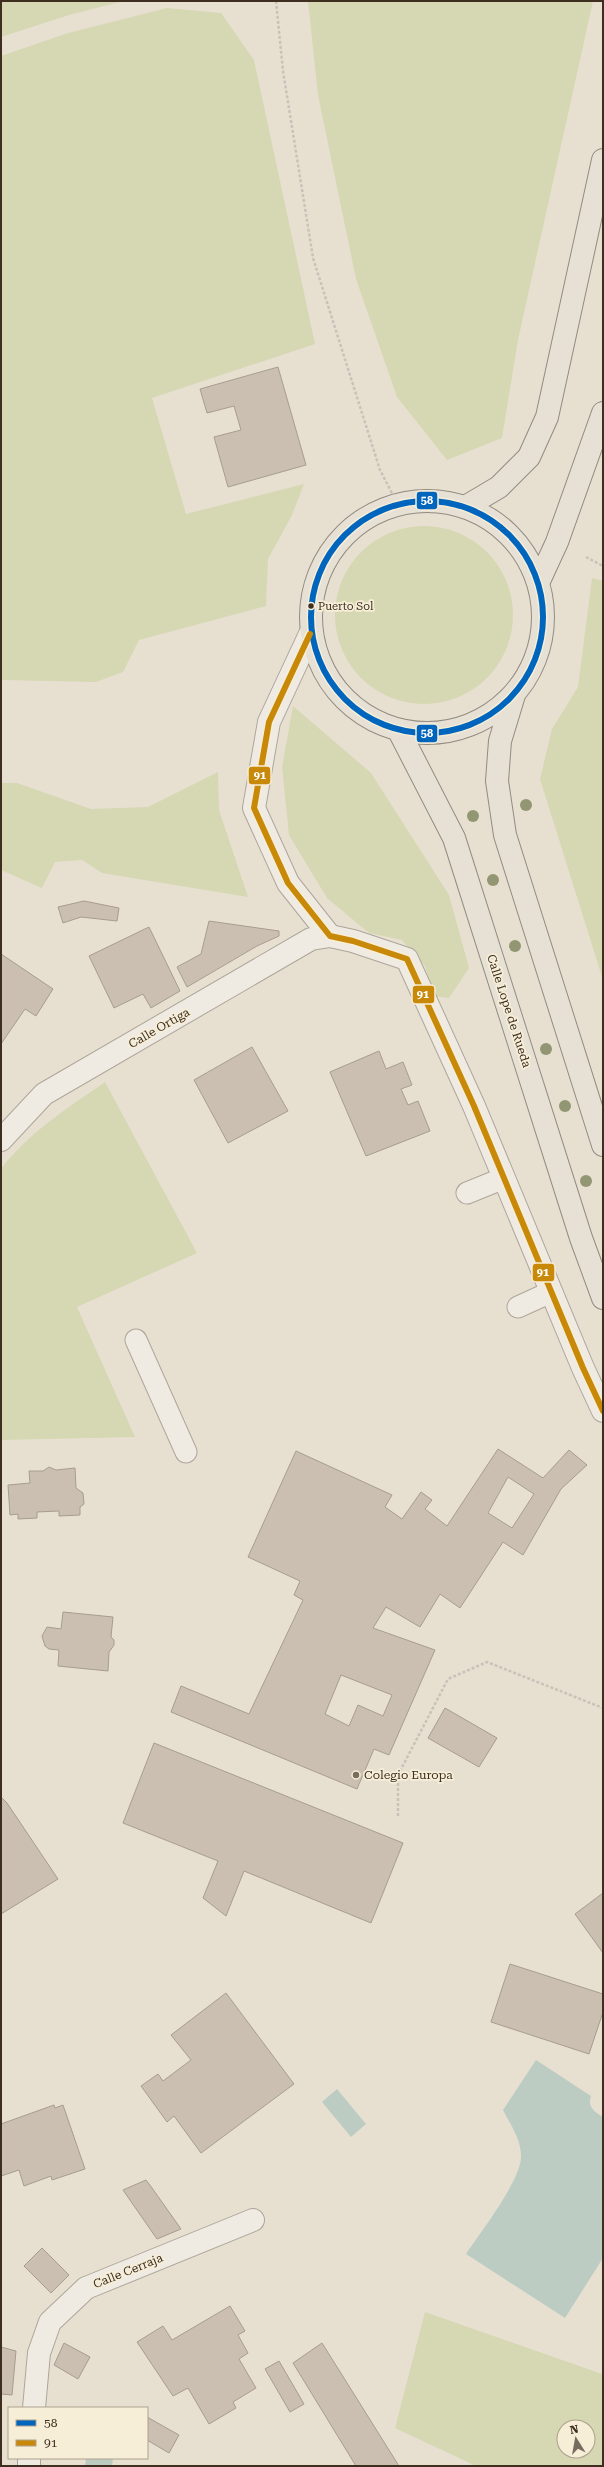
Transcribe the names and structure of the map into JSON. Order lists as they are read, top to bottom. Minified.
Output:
{"streets":{"main road":["Calle Lope de Rueda"],"street":["Calle Ortiga","Calle Cerraja"]},"places":["Puerto Sol","Colegio Europa"],"lines":["transit line 58","transit line 91"],"legend":["58","91"],"north":"top"}
